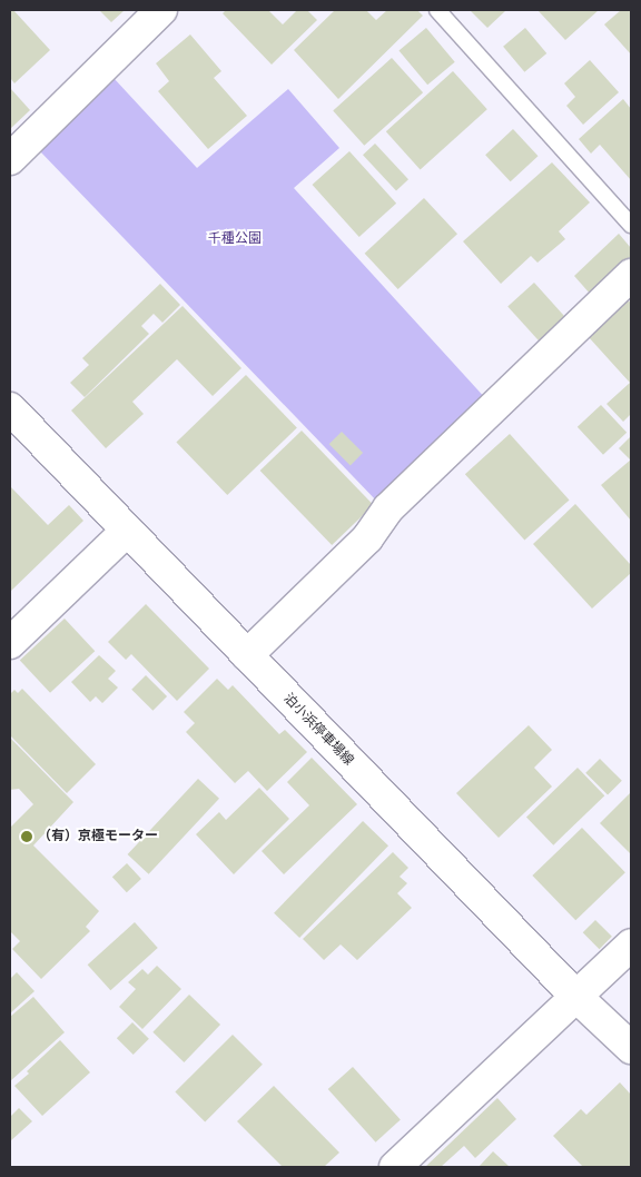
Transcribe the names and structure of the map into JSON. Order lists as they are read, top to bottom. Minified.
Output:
{"streets":{"street":["泊小浜停車場線"]},"parks":["千種公園"],"places":["（有）京極モーター"]}
